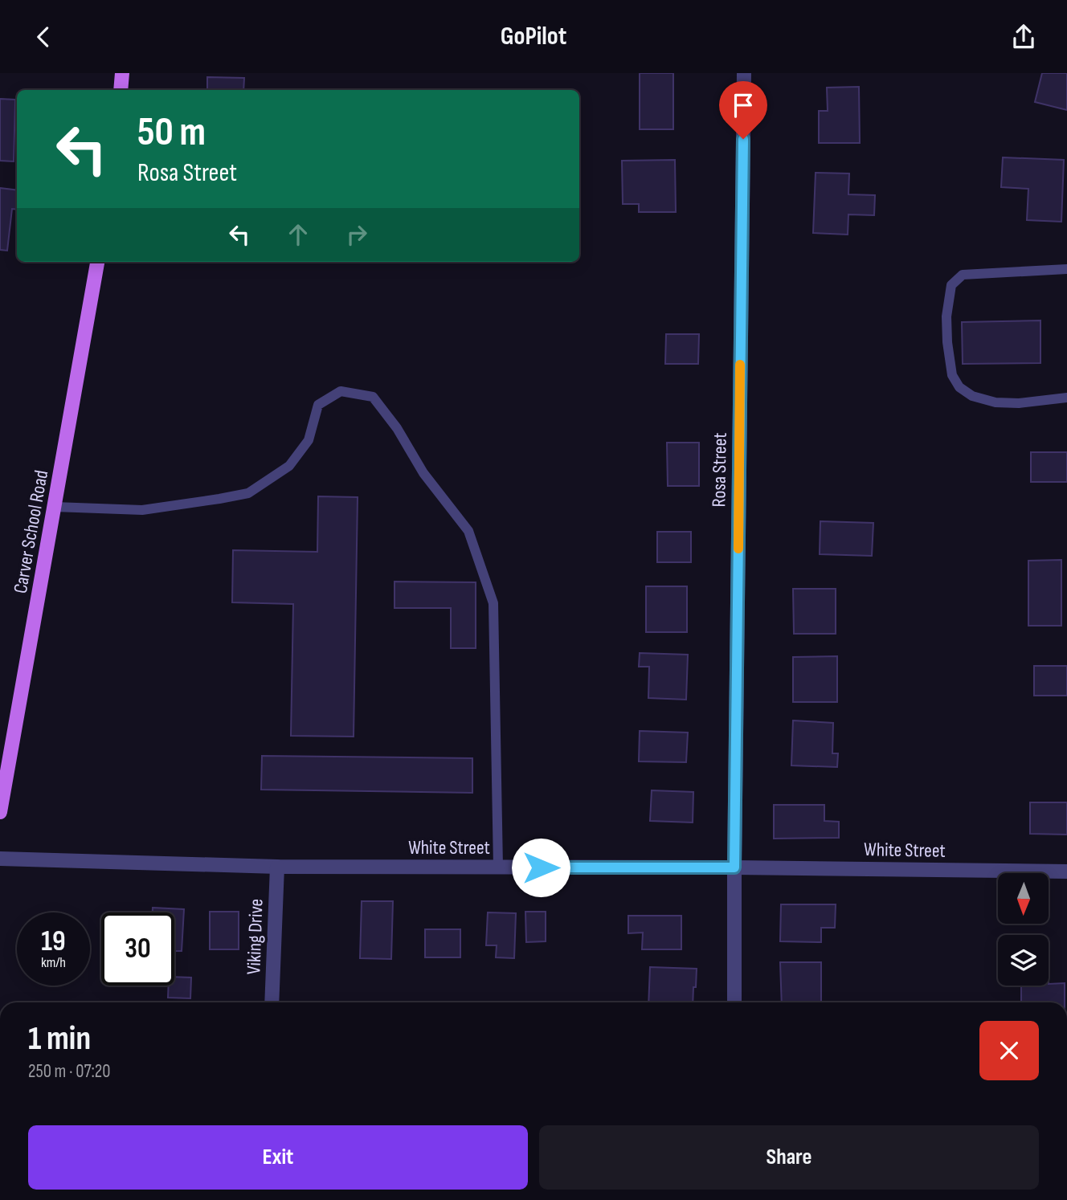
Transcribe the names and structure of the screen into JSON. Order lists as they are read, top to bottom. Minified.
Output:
{"streets":{"main road":["Carver School Road"],"street":["Rosa Street","White Street","Viking Drive"]},"crossings":[["Rosa Street","White Street"],["White Street","Viking Drive"]],"north":"bottom","page":{"header":"GoPilot","turn":["50 m","Rosa Street"],"speed":"19 km/h","limit":"30","heading":["1 min","250 m · 07:20"],"buttons":["Exit","Share"]}}
